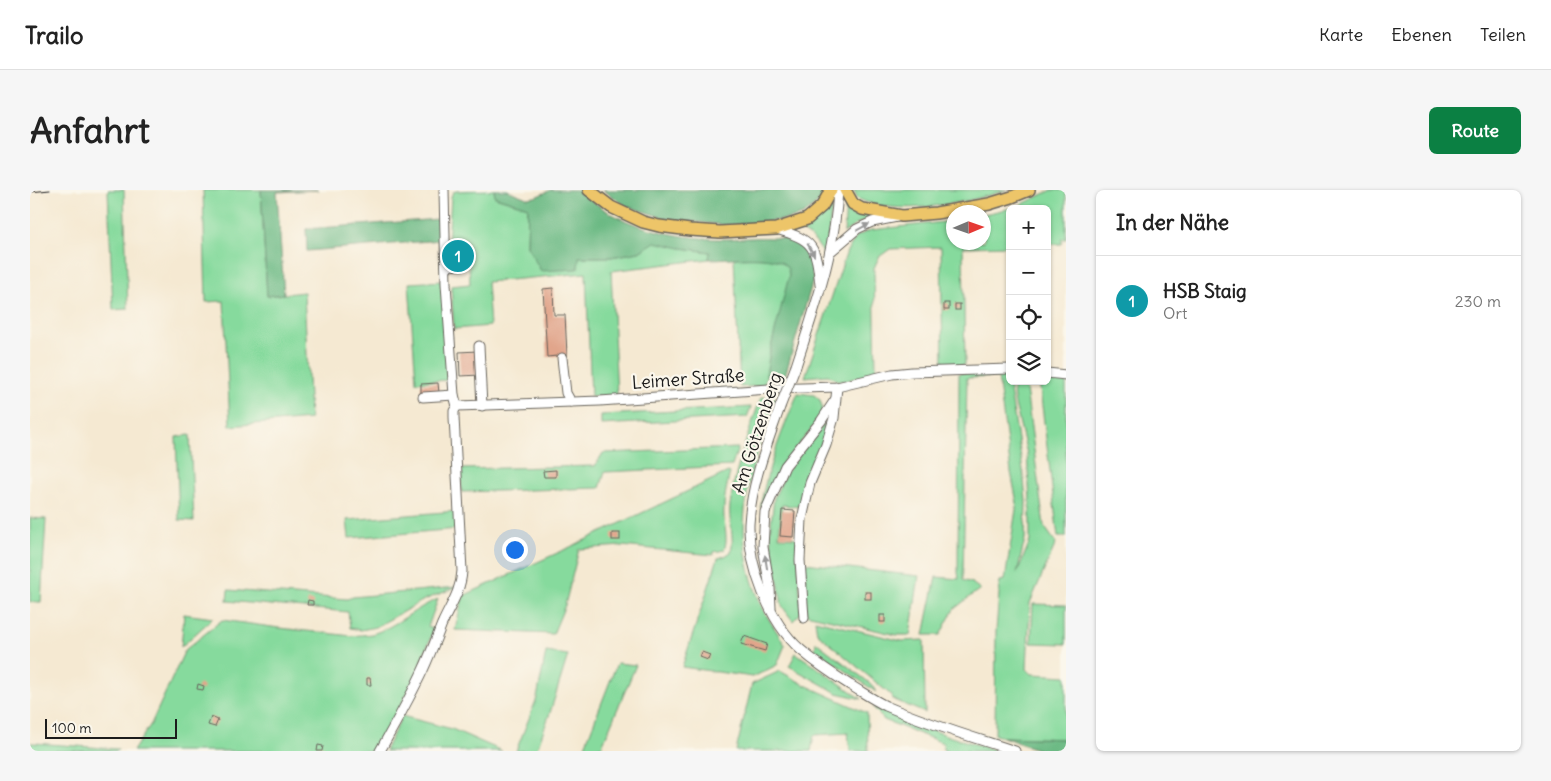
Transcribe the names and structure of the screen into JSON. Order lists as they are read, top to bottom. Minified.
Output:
{"streets":{"street":["Leimer Straße","Am Götzenberg"]},"scale_bar":"100 m","north":"right","page":{"header":"Trailo","nav":["Karte","Ebenen","Teilen"],"buttons":"Route","title":"Anfahrt","heading":"In der Nähe","map_buttons":["+","−"],"pins":"1","list":[{"mark":"1","name":"HSB Staig","note":"Ort","value":"230 m"}],"scale":"100 m"}}
